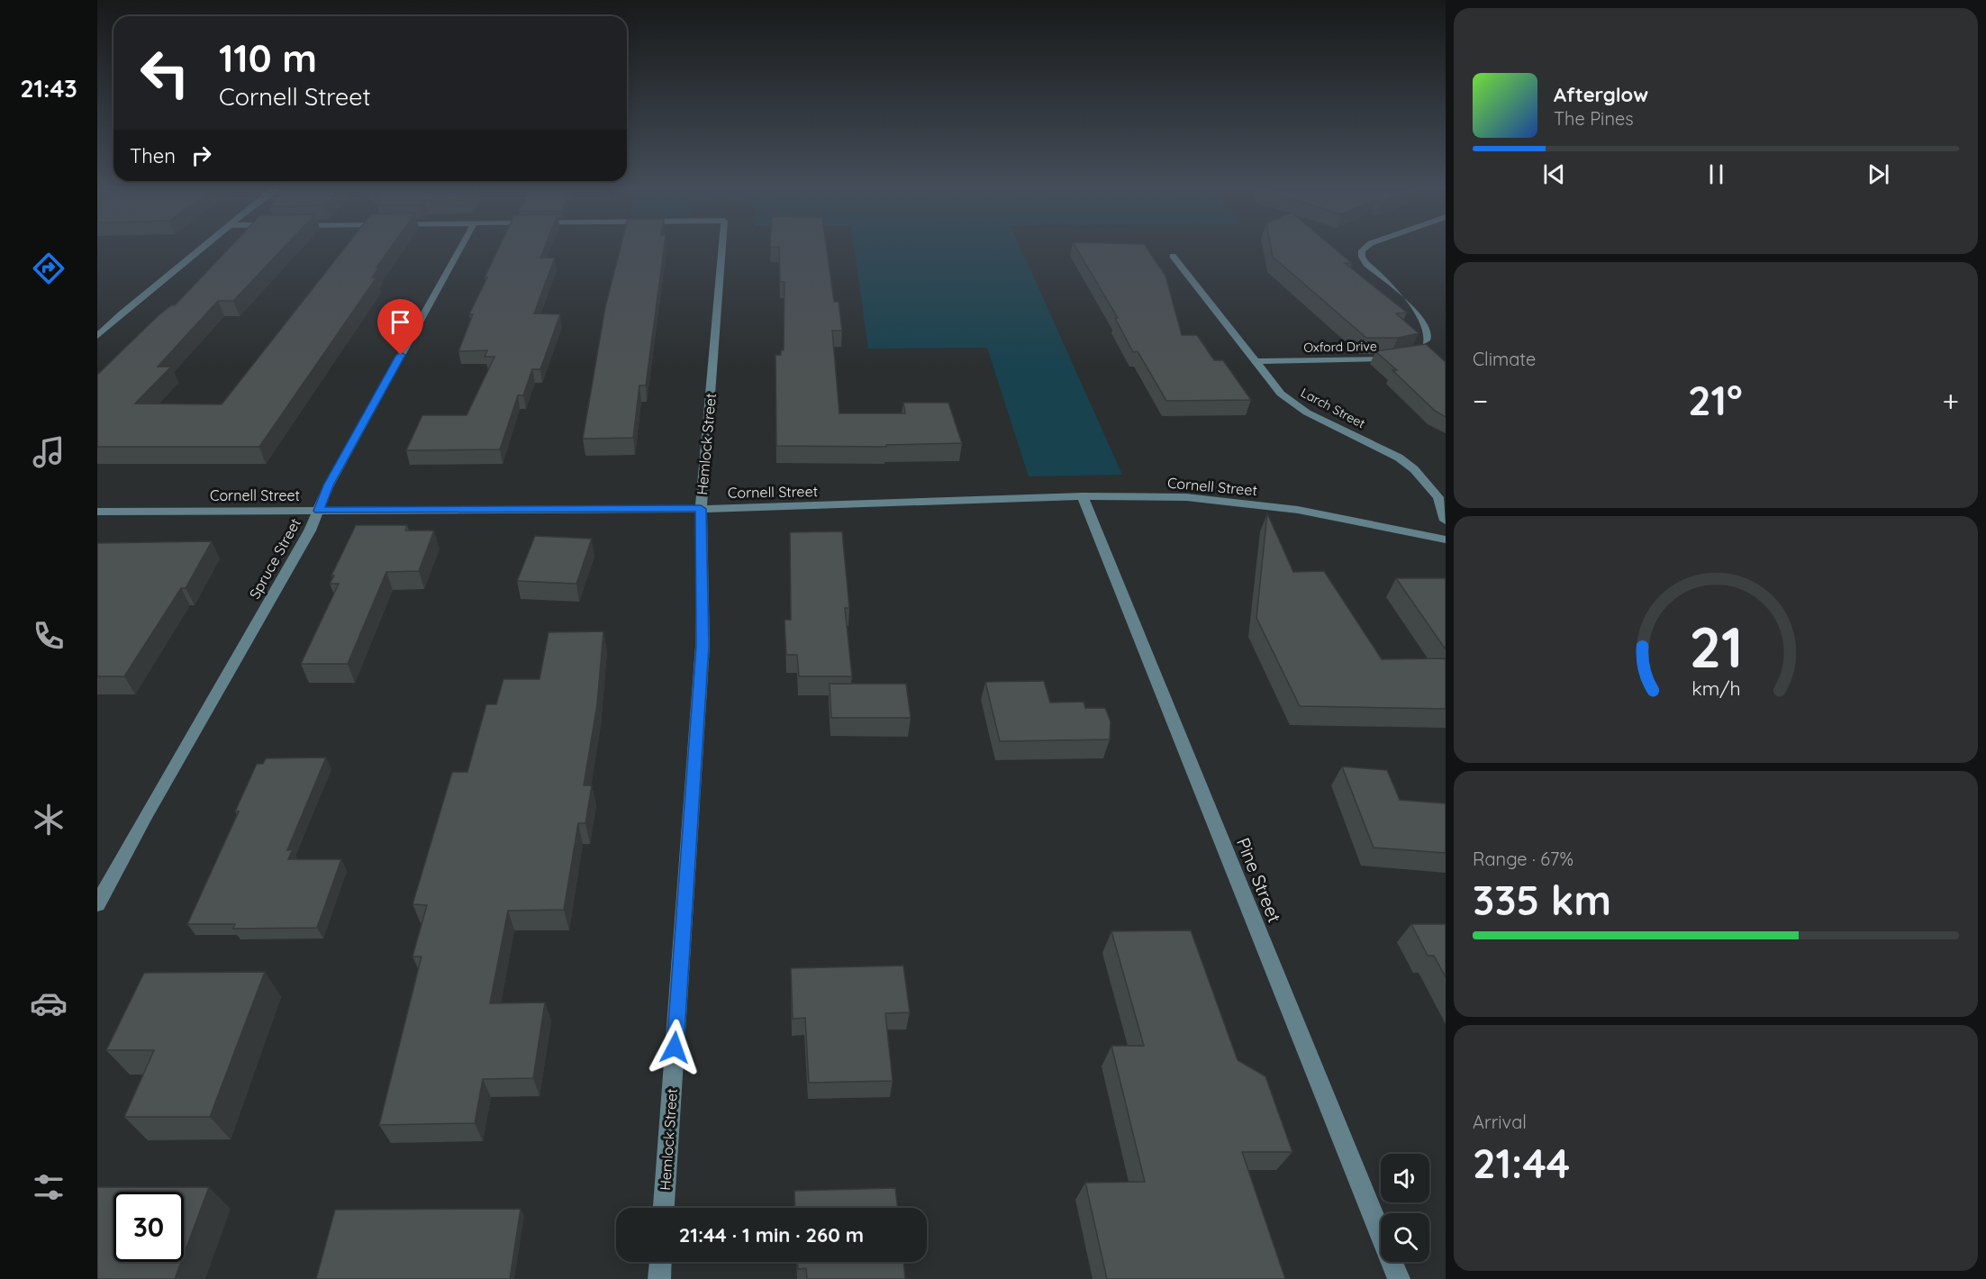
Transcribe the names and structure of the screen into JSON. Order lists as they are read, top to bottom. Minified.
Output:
{"streets":{"street":["Oxford Drive","Larch Street","Hemlock Street","Cornell Street","Spruce Street","Pine Street"]},"crossings":[["Oxford Drive","Larch Street"],["Hemlock Street","Cornell Street"],["Cornell Street","Spruce Street"],["Cornell Street","Pine Street"]],"page":{"tabs":"21:43","turn":["110 m","Cornell Street"],"song":["Afterglow","The Pines"],"then":"Then","tile":["Climate",["Range · 67%","335 km"],["Arrival","21:44"]],"heat":["−","21°","+"],"limit":"30","trip":"21:44 · 1 min · 260 m","gauge":["21","km/h"]}}
